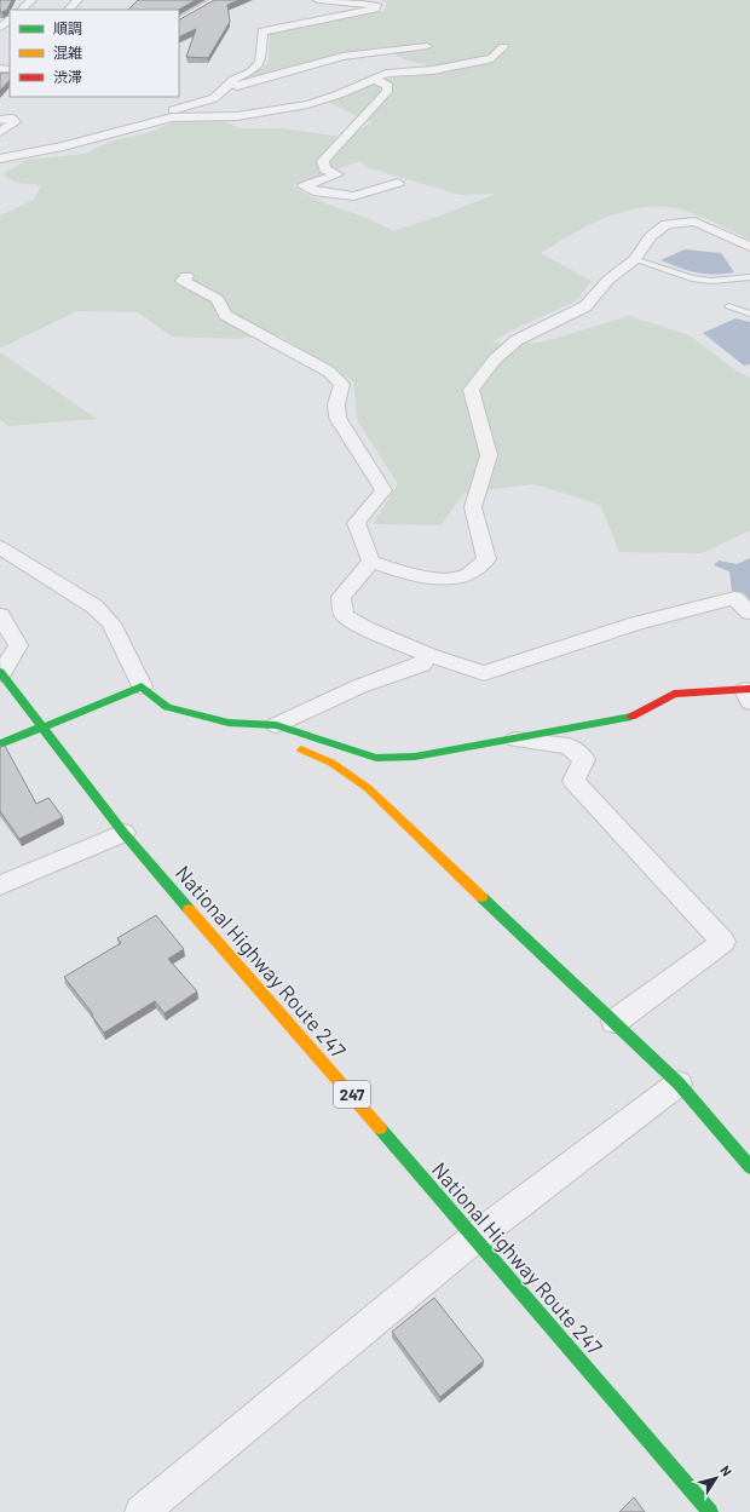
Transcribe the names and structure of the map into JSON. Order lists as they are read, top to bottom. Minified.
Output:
{"streets":{"main road":["National Highway Route 247","247"]},"legend":["順調","混雑","渋滞"],"north":"top right"}
